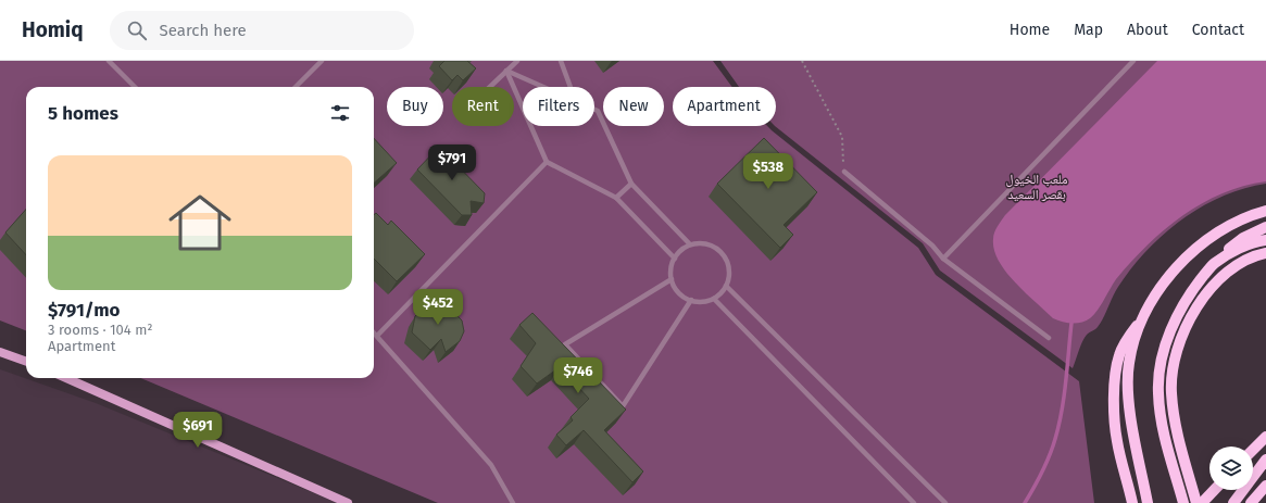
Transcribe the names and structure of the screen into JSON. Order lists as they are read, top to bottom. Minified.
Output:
{"parks":["ملعب الخيول بقصر السعيد"],"page":{"header":"Homiq","search":"Search here","nav":["Home","Map","About","Contact"],"chip":["Buy","Rent","Filters","New","Apartment"],"heading":"5 homes","list":[{"name":"$791/mo","note":"3 rooms · 104 m² · Apartment"}],"price":["$791","$538","$452","$746","$691"]}}
